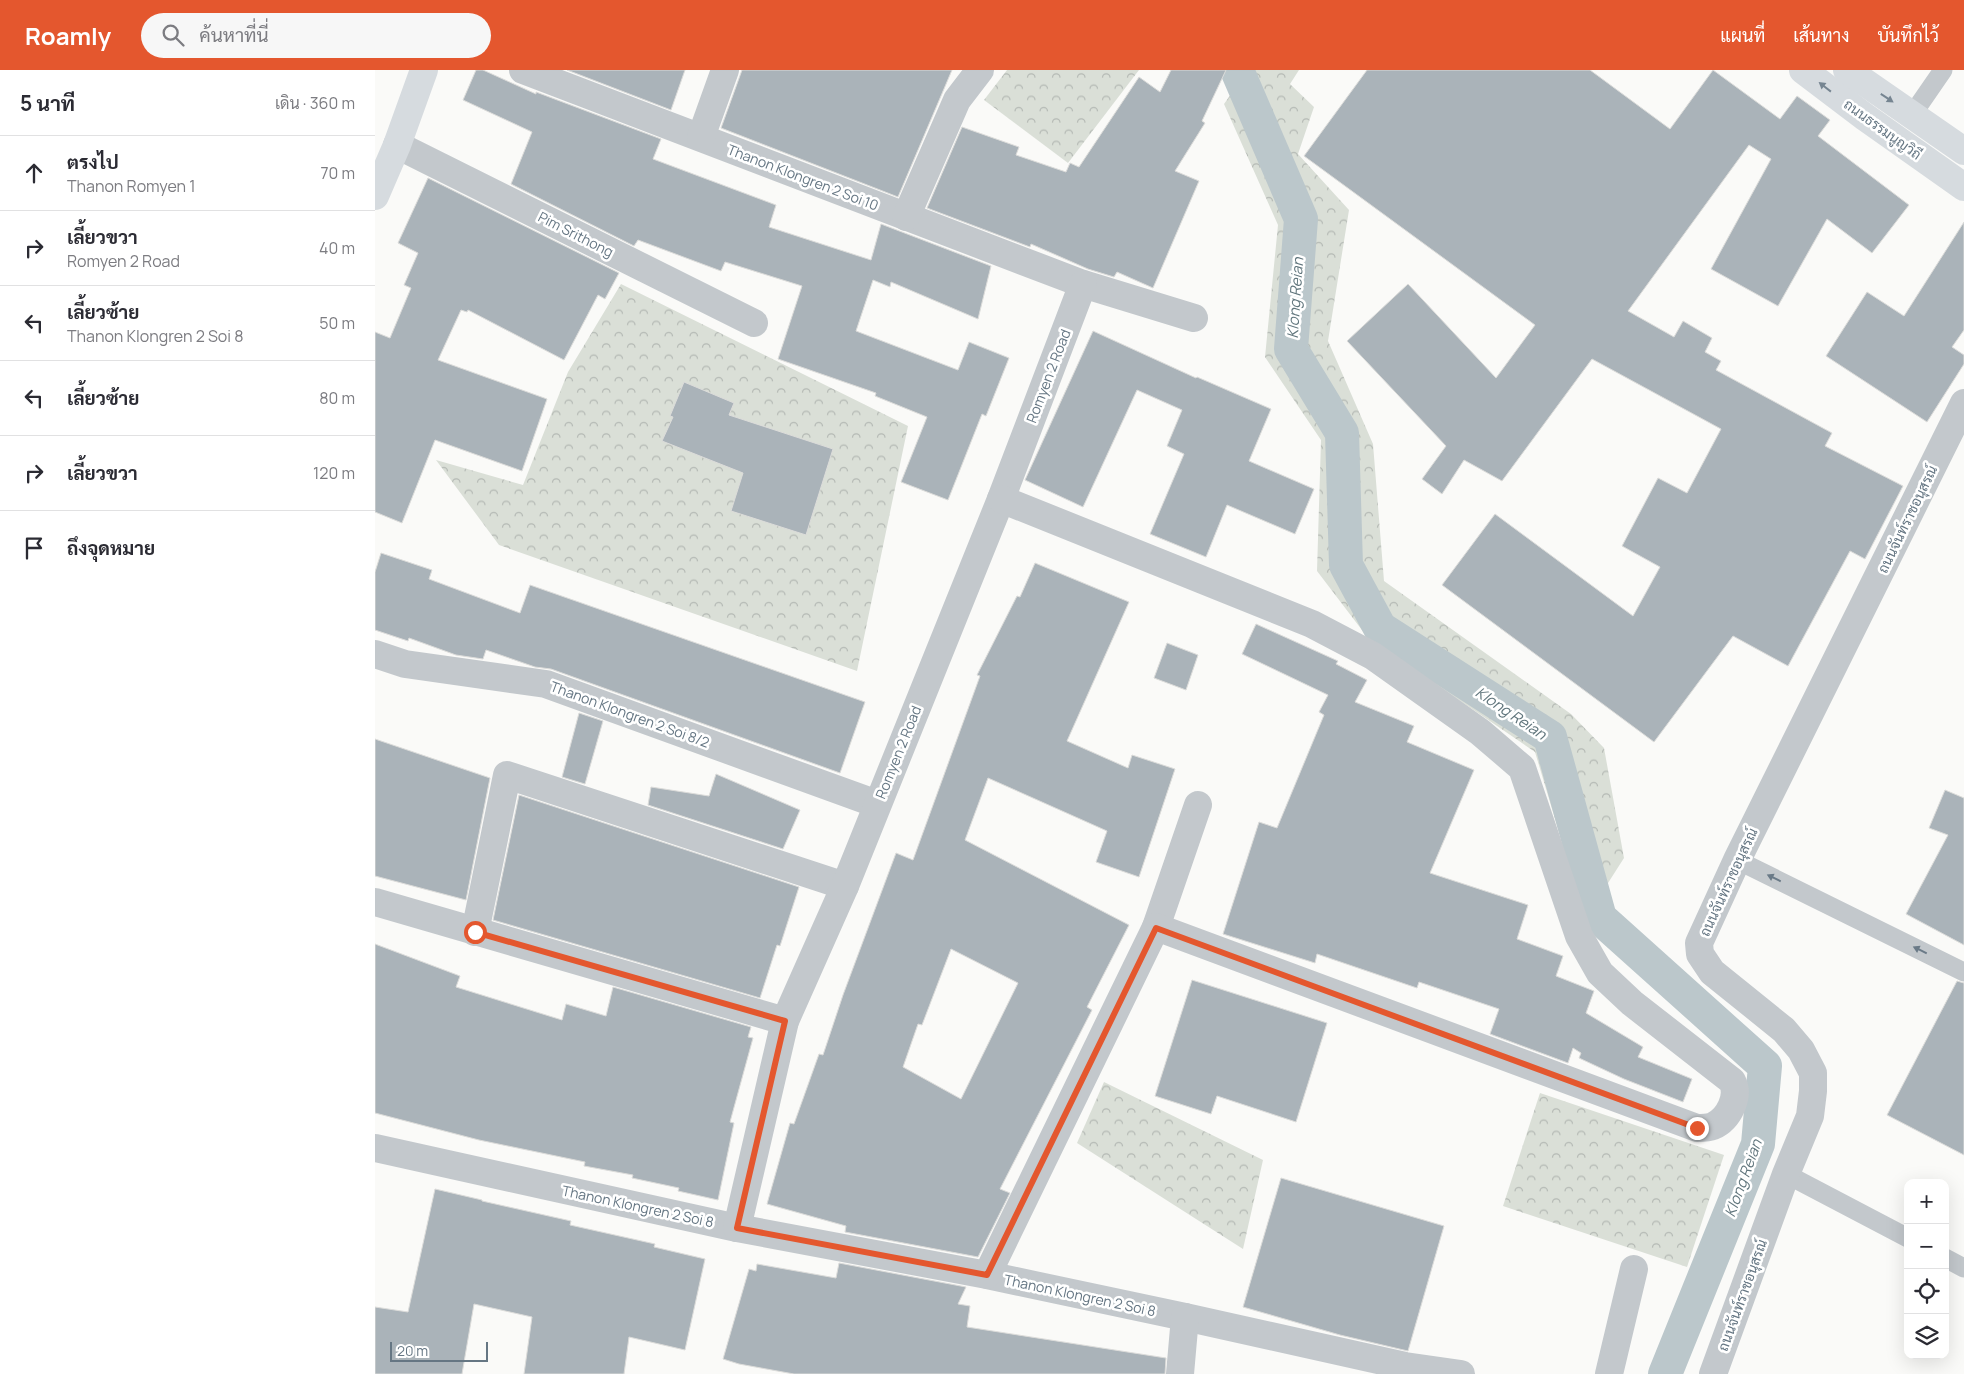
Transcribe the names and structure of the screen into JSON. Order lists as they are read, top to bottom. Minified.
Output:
{"streets":{"street":["ถนนธรรมนูญวิถี","Thanon Klongren 2 Soi 10","Pim Srithong","Romyen 2 Road","ถนนจันท์ราชอนุสรณ์","Thanon Klongren 2 Soi 8/2","Thanon Klongren 2 Soi 8"]},"crossings":[["Thanon Klongren 2 Soi 10","Romyen 2 Road"],["Romyen 2 Road","Thanon Klongren 2 Soi 8/2"],["Romyen 2 Road","Thanon Klongren 2 Soi 8"]],"water":["Klong Reian"],"scale_bar":"20 m","page":{"header":"Roamly","search":"ค้นหาที่นี่","nav":["แผนที่","เส้นทาง","บันทึกไว้"],"heading":["5 นาที","เดิน · 360 m"],"list":[["ตรงไป","Thanon Romyen 1","70 m"],["เลี้ยวขวา","Romyen 2 Road","40 m"],["เลี้ยวซ้าย","Thanon Klongren 2 Soi 8","50 m"],["เลี้ยวซ้าย","80 m"],["เลี้ยวขวา","120 m"],"ถึงจุดหมาย"],"map_buttons":["+","−"],"scale":"20 m"}}
